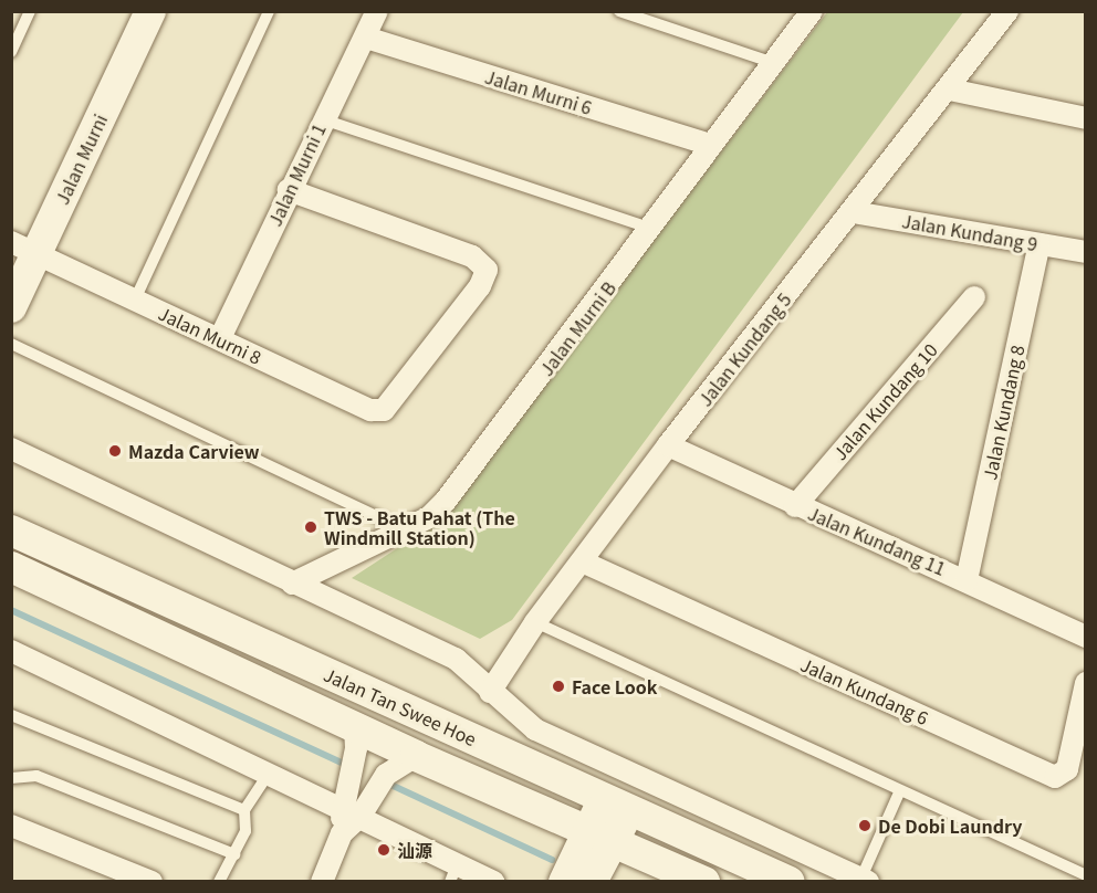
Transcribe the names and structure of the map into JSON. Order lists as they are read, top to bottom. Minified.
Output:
{"streets":{"main road":["Jalan Murni","Jalan Tan Swee Hoe"],"street":["Jalan Murni 6","Jalan Murni 1","Jalan Kundang 9","Jalan Murni B","Jalan Murni 8","Jalan Kundang 5","Jalan Kundang 10","Jalan Kundang 8","Jalan Kundang 11","Jalan Kundang 6"]},"crossings":[["Jalan Murni 6","Jalan Murni 1"],["Jalan Murni 6","Jalan Murni B"],["Jalan Murni","Jalan Murni 8"],["Jalan Murni 1","Jalan Murni 8"],["Jalan Kundang 9","Jalan Kundang 5"],["Jalan Kundang 9","Jalan Kundang 8"],["Jalan Kundang 5","Jalan Kundang 11"],["Jalan Kundang 5","Jalan Kundang 6"],["Jalan Kundang 10","Jalan Kundang 11"],["Jalan Kundang 8","Jalan Kundang 11"]],"places":["Mazda Carview","TWS - Batu Pahat (The Windmill Station)","Face Look","De Dobi Laundry","汕源"]}
